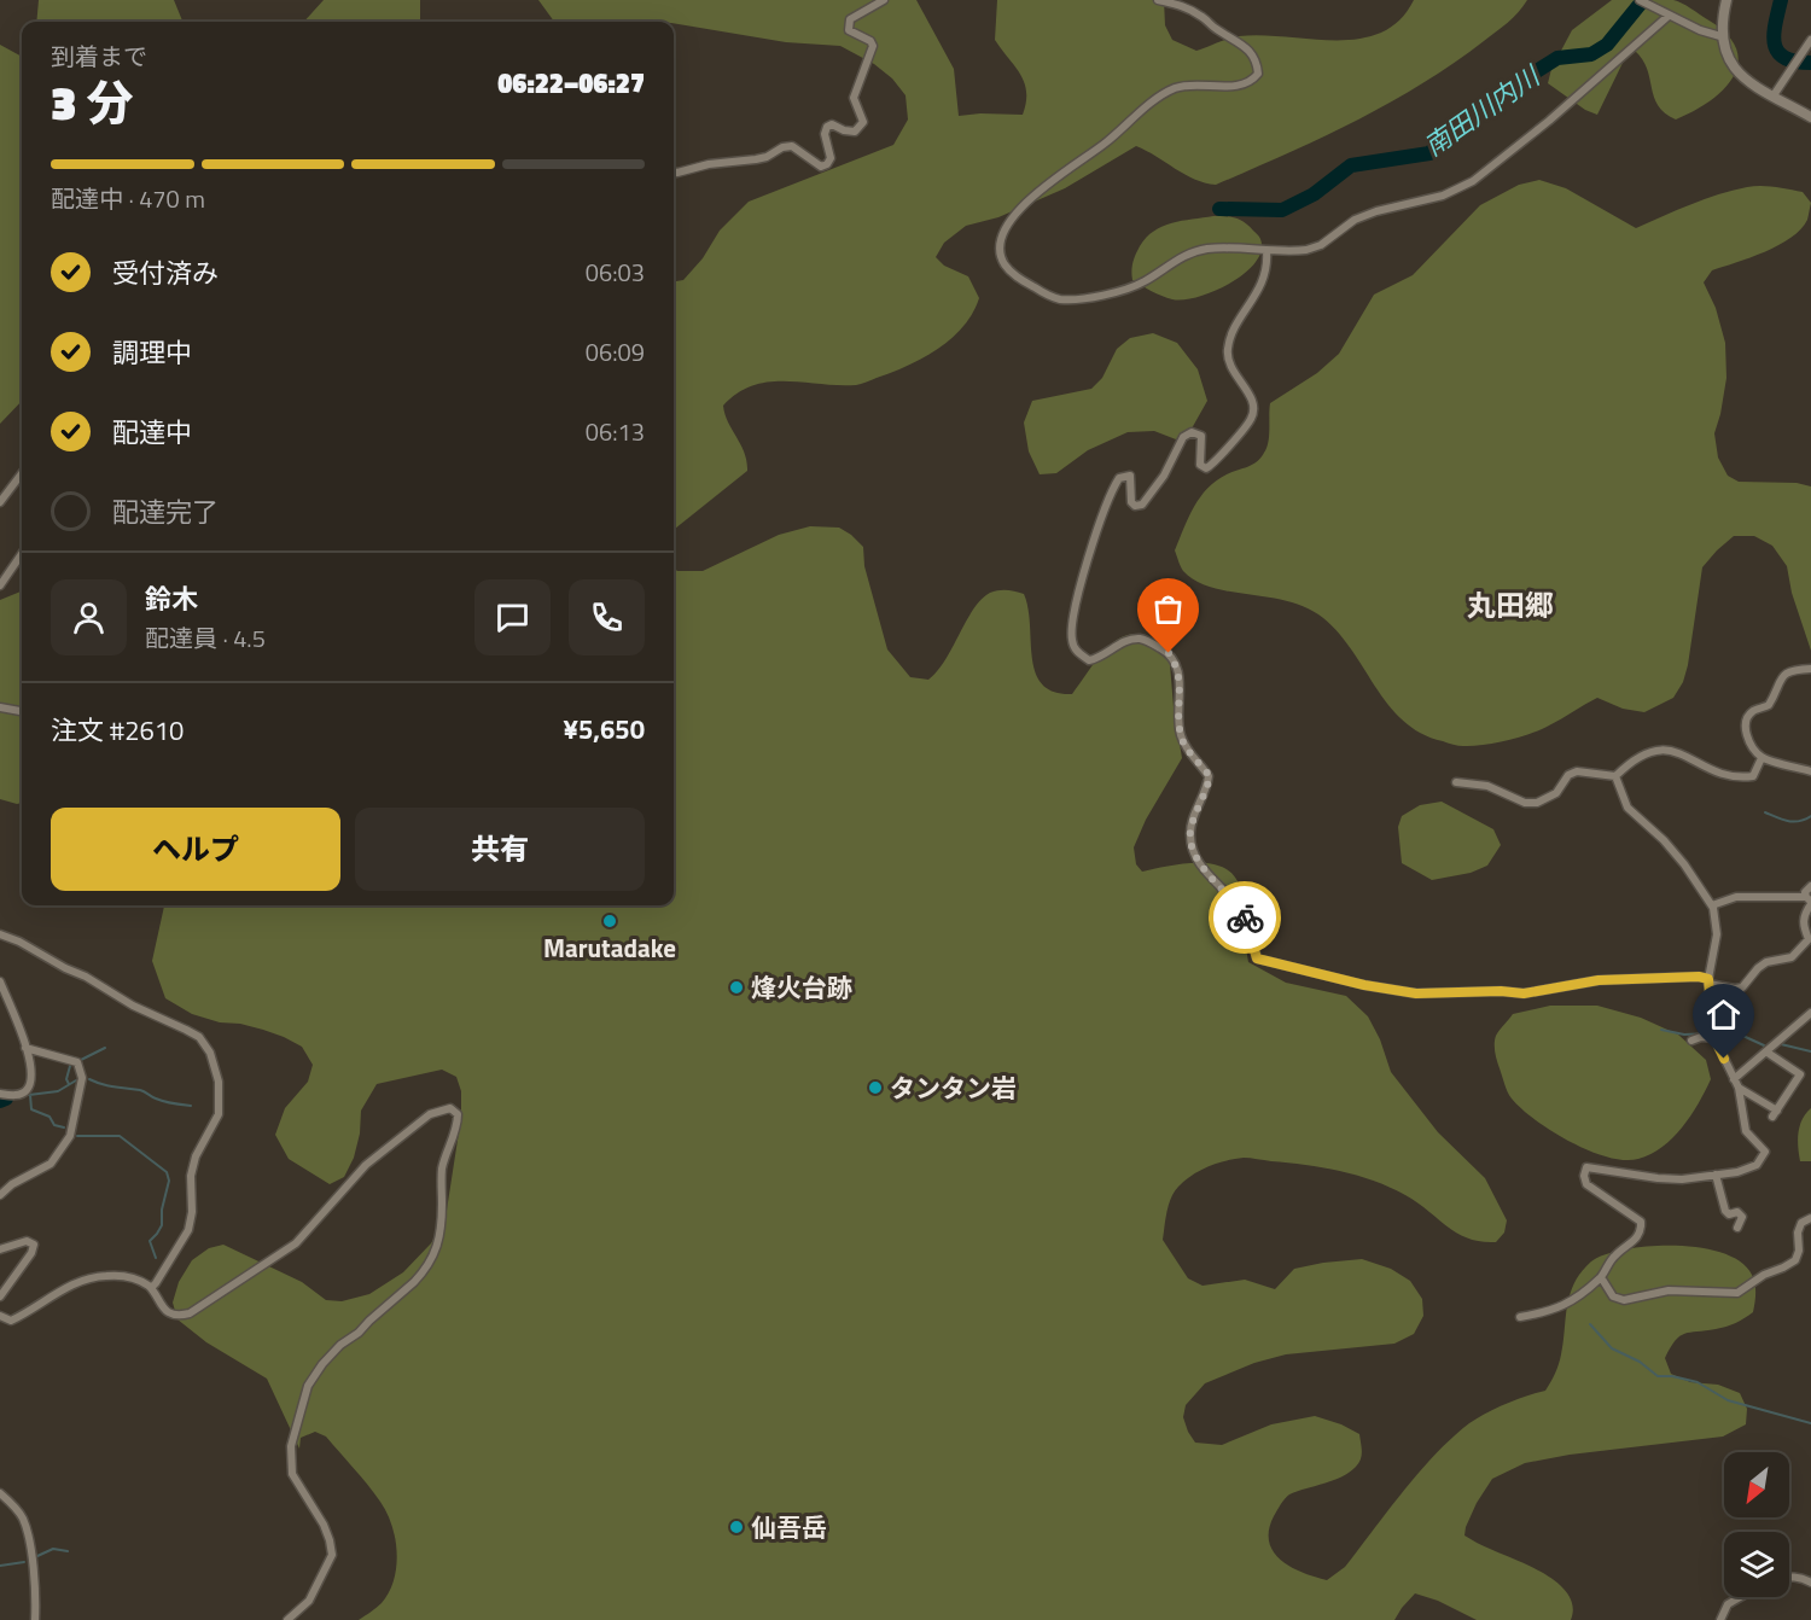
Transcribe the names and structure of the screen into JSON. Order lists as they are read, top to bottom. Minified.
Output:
{"districts":["丸田郷"],"water":["南田川内川"],"places":["Marutadake","烽火台跡","タンタン岩","仙吾岳"],"north":"bottom left","page":{"heading":["3 分","到着まで","06:22–06:27"],"panel":["鈴木","配達員 · 4.5","注文 #2610","¥5,650"],"bar":"配達中 · 470 m","list":[["受付済み","06:03"],["調理中","06:09"],["配達中","06:13"],"配達完了"],"buttons":["ヘルプ","共有"]}}
